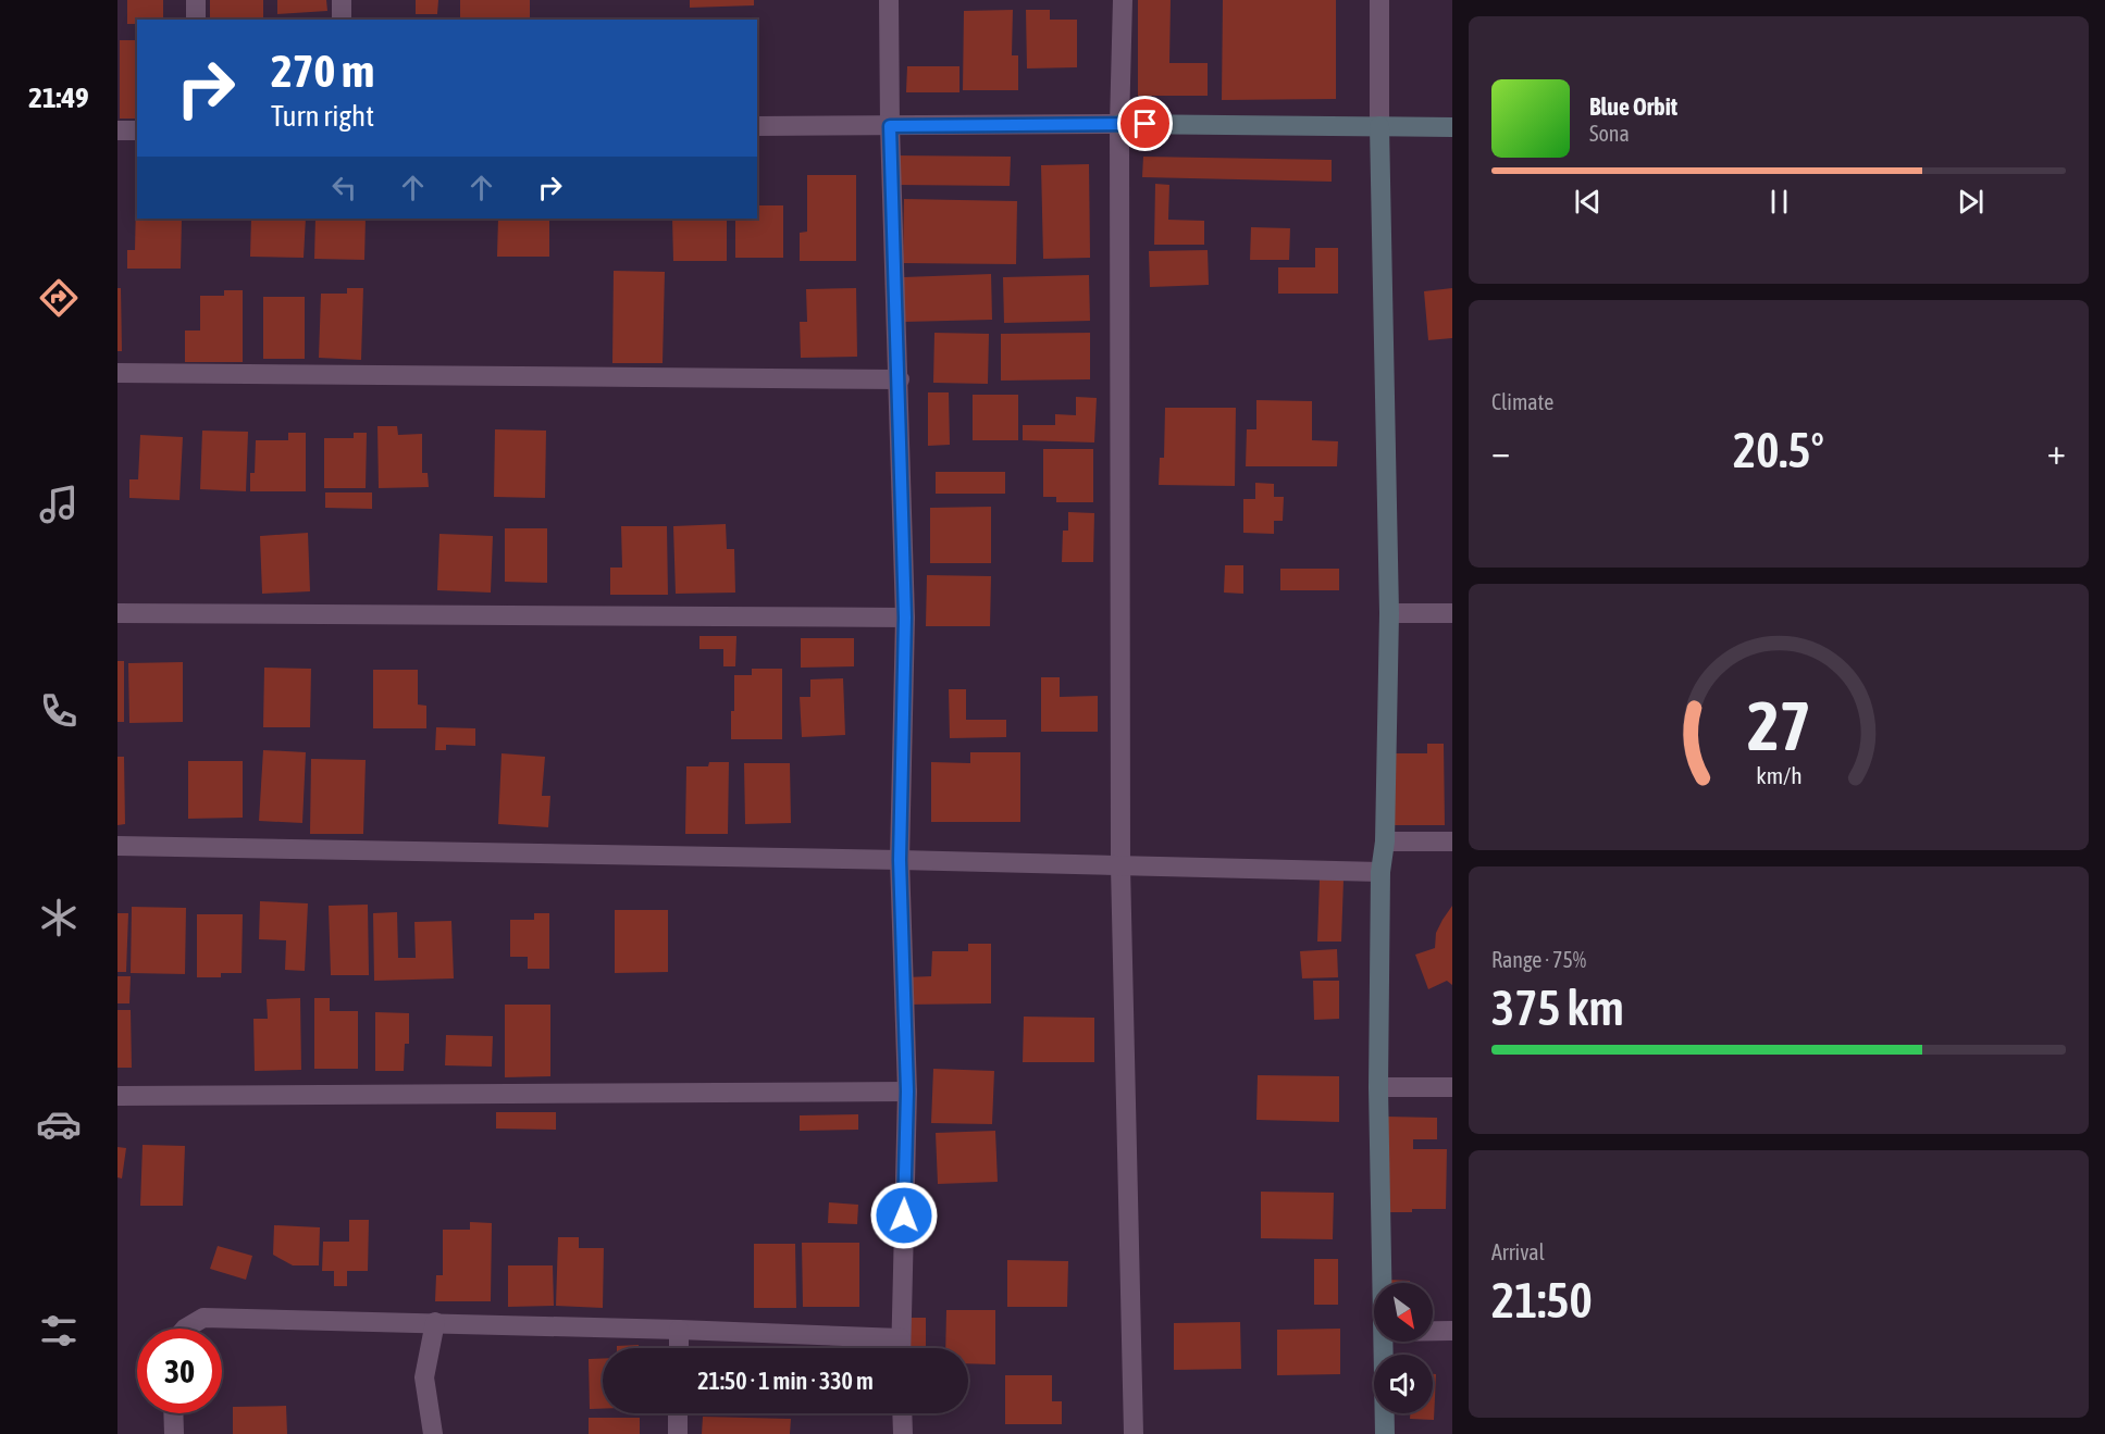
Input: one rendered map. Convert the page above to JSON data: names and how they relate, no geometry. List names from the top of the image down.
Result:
{
  "north": "bottom right",
  "page": {
    "tabs": "21:49",
    "turn": ["270 m", "Turn right"],
    "song": ["Blue Orbit", "Sona"],
    "tile": [
      "Climate",
      ["Range · 75%", "375 km"],
      ["Arrival", "21:50"]
    ],
    "heat": ["−", "20.5°", "+"],
    "limit": "30",
    "trip": "21:50 · 1 min · 330 m",
    "gauge": ["27", "km/h"]
  }
}
